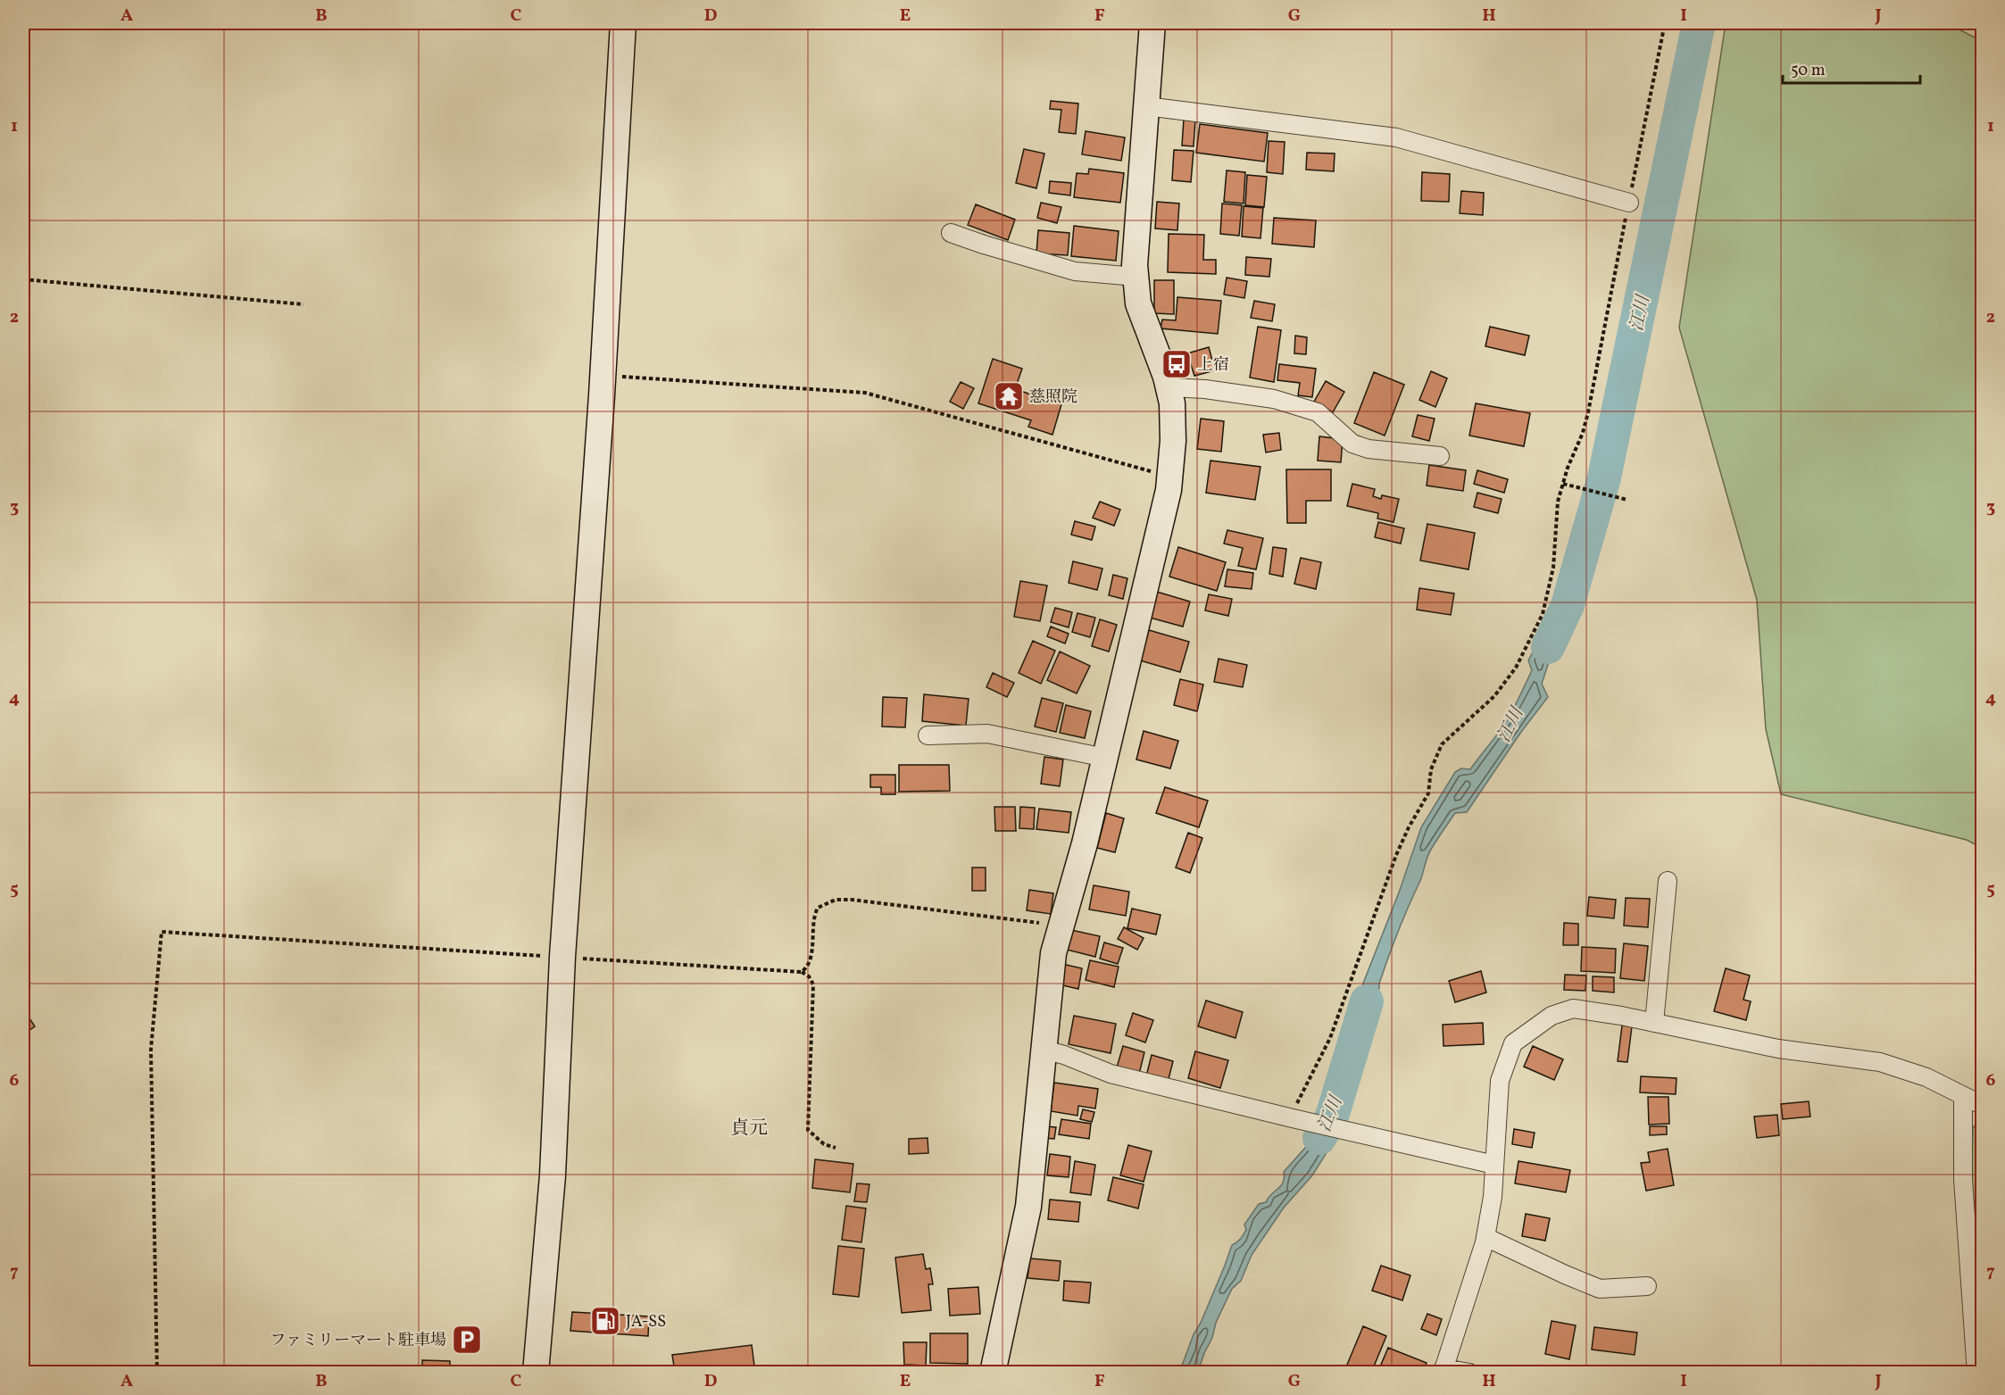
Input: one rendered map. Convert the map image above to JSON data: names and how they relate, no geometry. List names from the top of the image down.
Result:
{
  "districts": ["貞元"],
  "water": ["江川"],
  "places": {
    "bus stop": ["上宿"],
    "temple": ["慈照院"],
    "fuel station": ["JA-SS"],
    "parking": ["ファミリーマート駐車場"]
  },
  "scale_bar": "50 m",
  "grid": {
    "columns": [
      "A",
      "B",
      "C",
      "D",
      "E",
      "F",
      "G",
      "H",
      "I",
      "J"
    ],
    "rows": [
      "1",
      "2",
      "3",
      "4",
      "5",
      "6",
      "7"
    ]
  }
}
